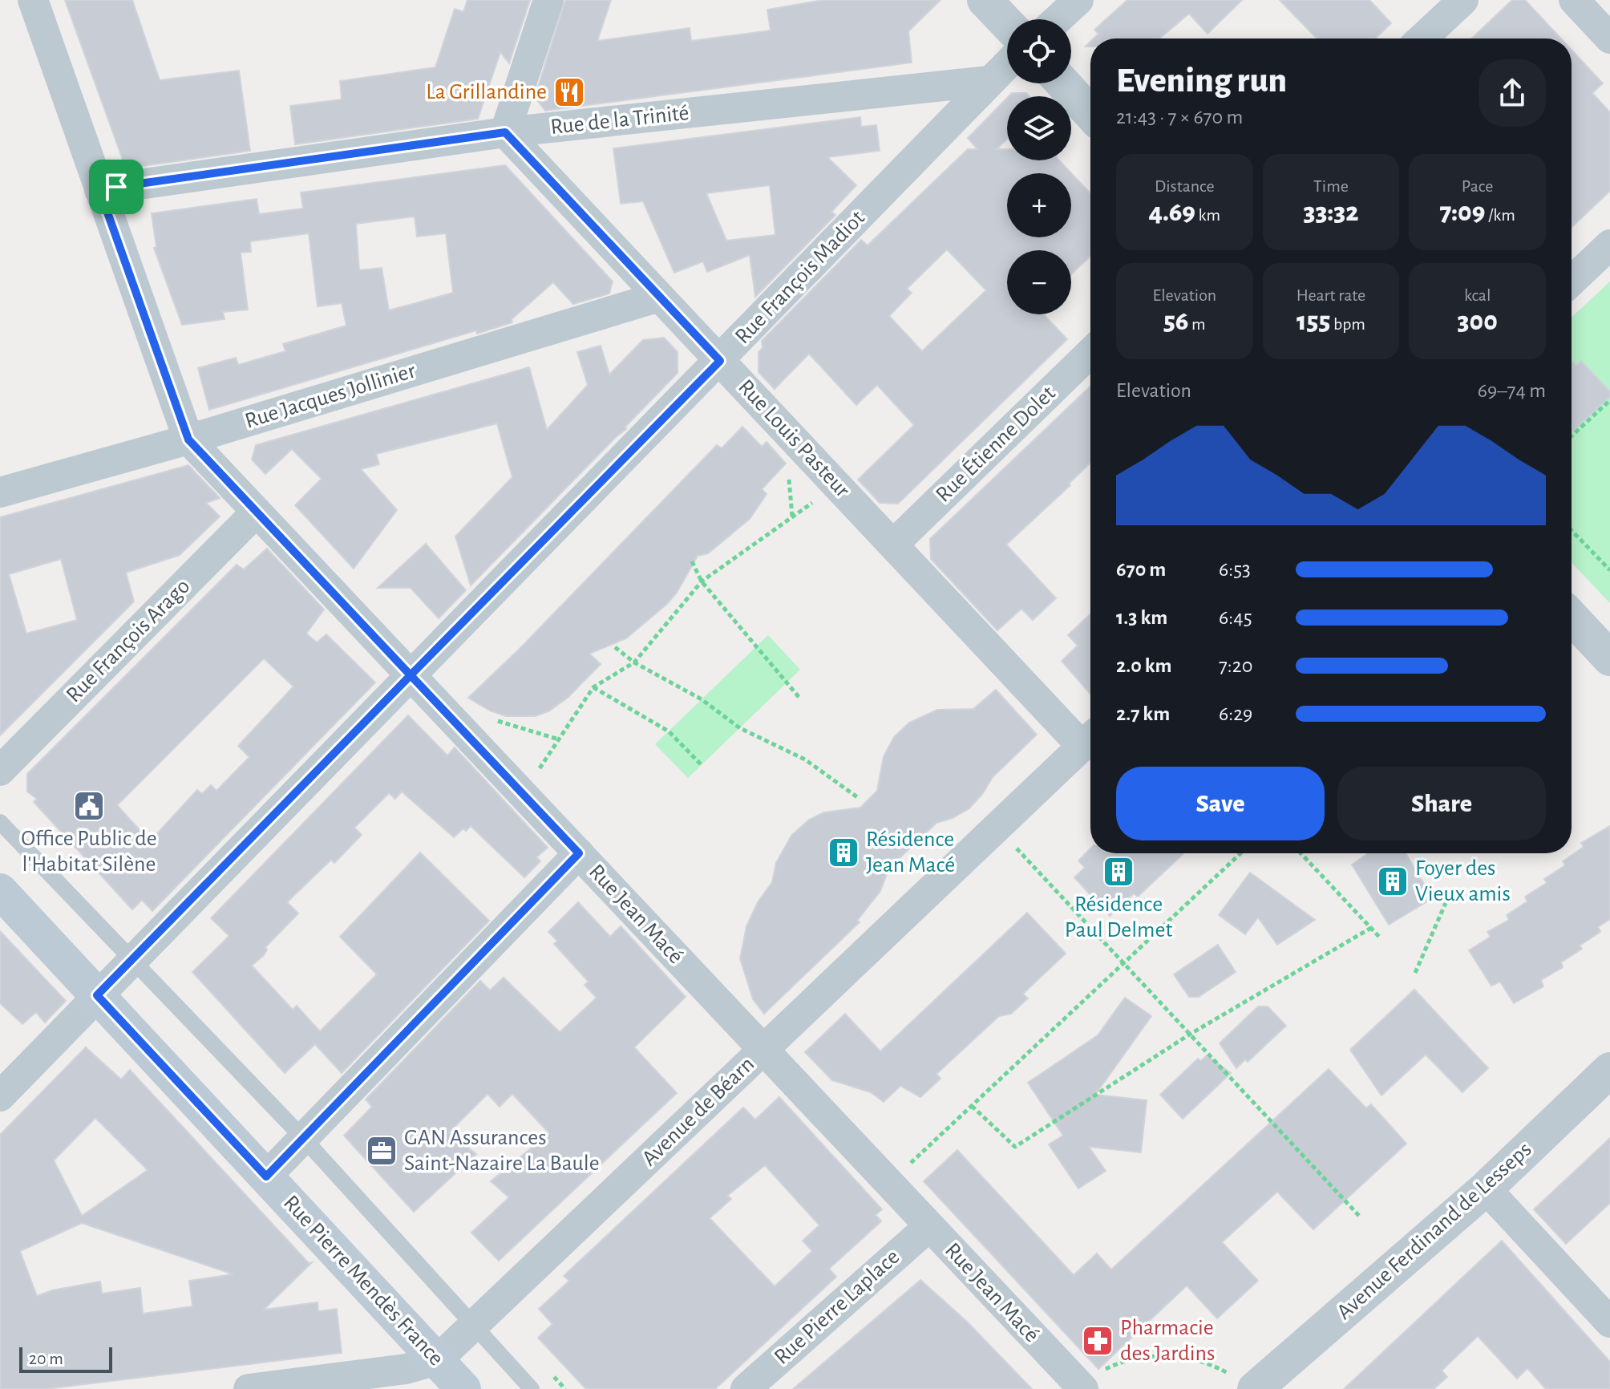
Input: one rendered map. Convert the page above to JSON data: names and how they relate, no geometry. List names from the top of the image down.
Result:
{
  "streets": {
    "main road": ["Rue Pierre Mendès France"],
    "street": [
      "Rue de la Trinité",
      "Rue François Madiot",
      "Rue Jacques Jollinier",
      "Rue Louis Pasteur",
      "Rue Étienne Dolet",
      "Rue François Arago",
      "Rue Jean Macé",
      "Avenue de Béarn",
      "Avenue Ferdinand de Lesseps",
      "Rue Pierre Laplace"
    ]
  },
  "crossings": [
    ["Rue de la Trinité", "Rue François Madiot"],
    ["Rue de la Trinité", "Rue Louis Pasteur"],
    ["Rue François Madiot", "Rue Louis Pasteur"],
    ["Rue François Madiot", "Rue Jean Macé"],
    ["Rue François Madiot", "Rue Pierre Mendès France"],
    ["Rue Jacques Jollinier", "Rue Louis Pasteur"],
    ["Rue Jacques Jollinier", "Rue Jean Macé"],
    ["Rue Louis Pasteur", "Rue Étienne Dolet"],
    ["Rue Louis Pasteur", "Avenue de Béarn"],
    ["Rue François Arago", "Rue Jean Macé"],
    ["Rue Jean Macé", "Avenue de Béarn"],
    ["Rue Jean Macé", "Rue Pierre Laplace"],
    ["Avenue de Béarn", "Rue Pierre Mendès France"]
  ],
  "places": {
    "restaurant": ["La Grillandine"],
    "public building": ["Office Public de l'Habitat Silène"],
    "building": ["Résidence Jean Macé", "Résidence Paul Delmet", "Foyer des Vieux amis"],
    "office": ["GAN Assurances Saint-Nazaire La Baule"],
    "pharmacy": ["Pharmacie des Jardins"]
  },
  "scale_bar": "20 m",
  "page": {
    "map_buttons": ["+", "−"],
    "heading": ["Evening run", "21:43 · 7 × 670 m"],
    "stats": [
      ["Distance", "4.69 km"],
      ["Time", "33:32"],
      ["Pace", "7:09 /km"],
      ["Elevation", "56 m"],
      ["Heart rate", "155 bpm"],
      ["kcal", "300"]
    ],
    "chart": ["Elevation", "69–74 m"],
    "list": [
      {
        "name": "670 m",
        "note": "6:53"
      },
      {
        "name": "1.3 km",
        "note": "6:45"
      },
      {
        "name": "2.0 km",
        "note": "7:20"
      },
      {
        "name": "2.7 km",
        "note": "6:29"
      }
    ],
    "buttons": ["Save", "Share"],
    "scale": "20 m"
  }
}
